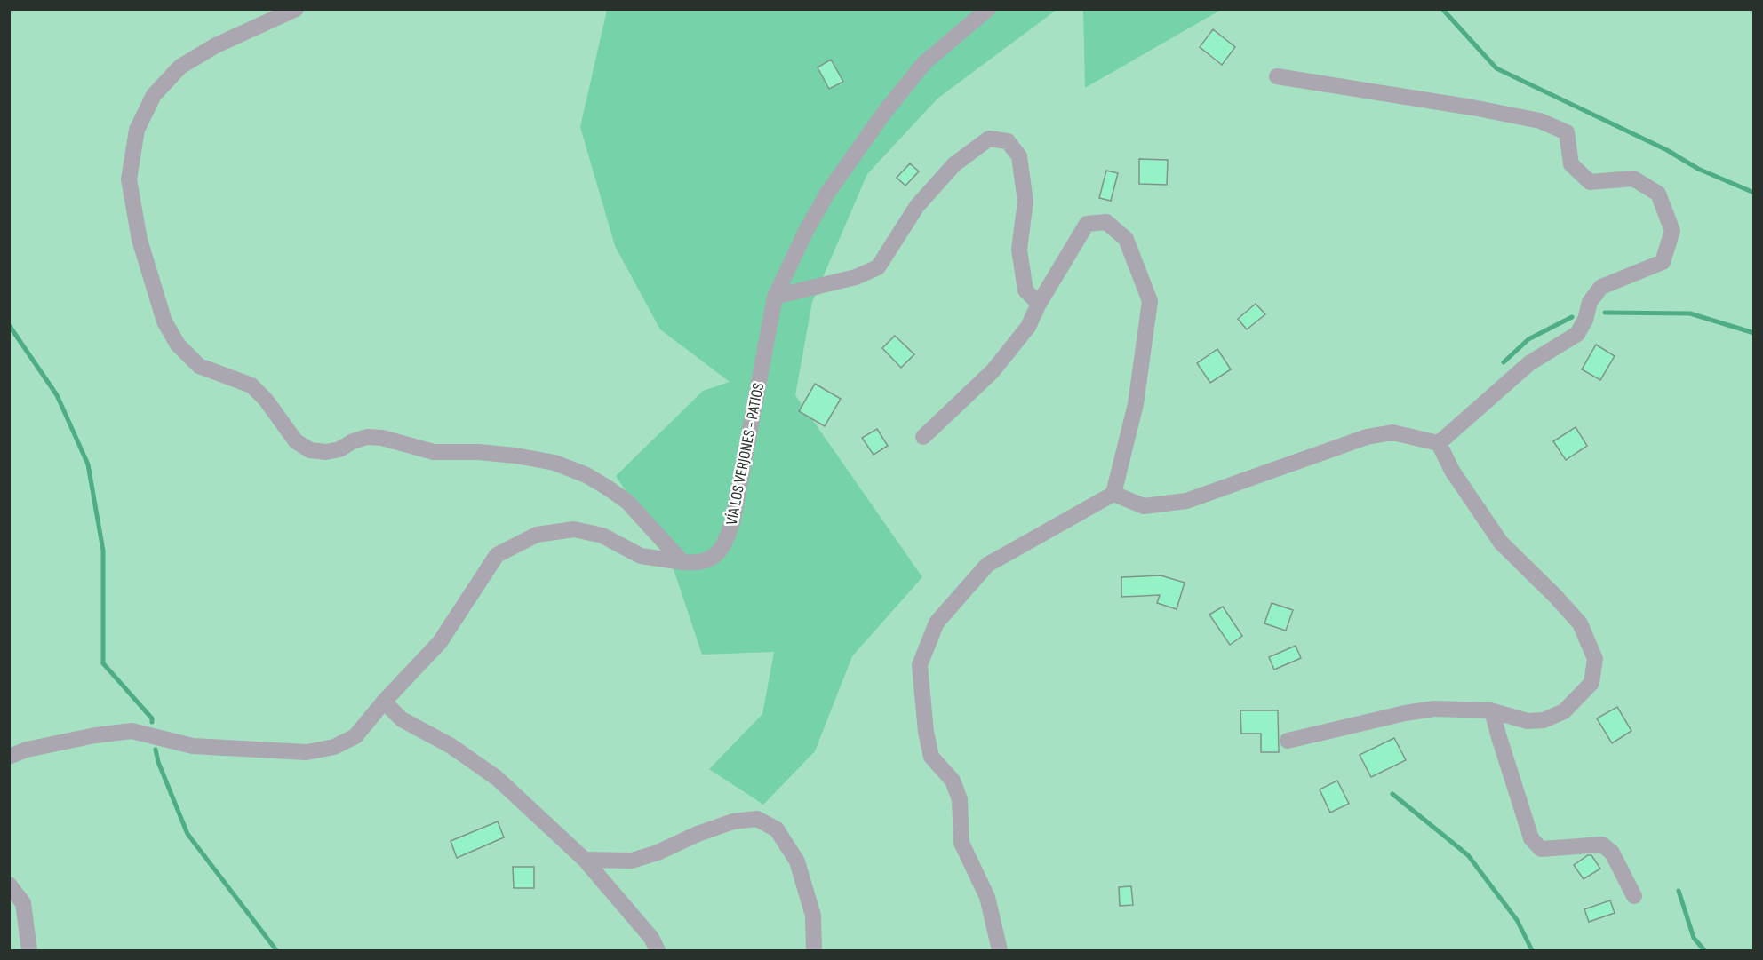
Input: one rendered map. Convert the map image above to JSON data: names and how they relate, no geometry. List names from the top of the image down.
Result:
{
  "streets": {
    "street": ["VÍA LOS VERJONES - PATIOS"]
  }
}
